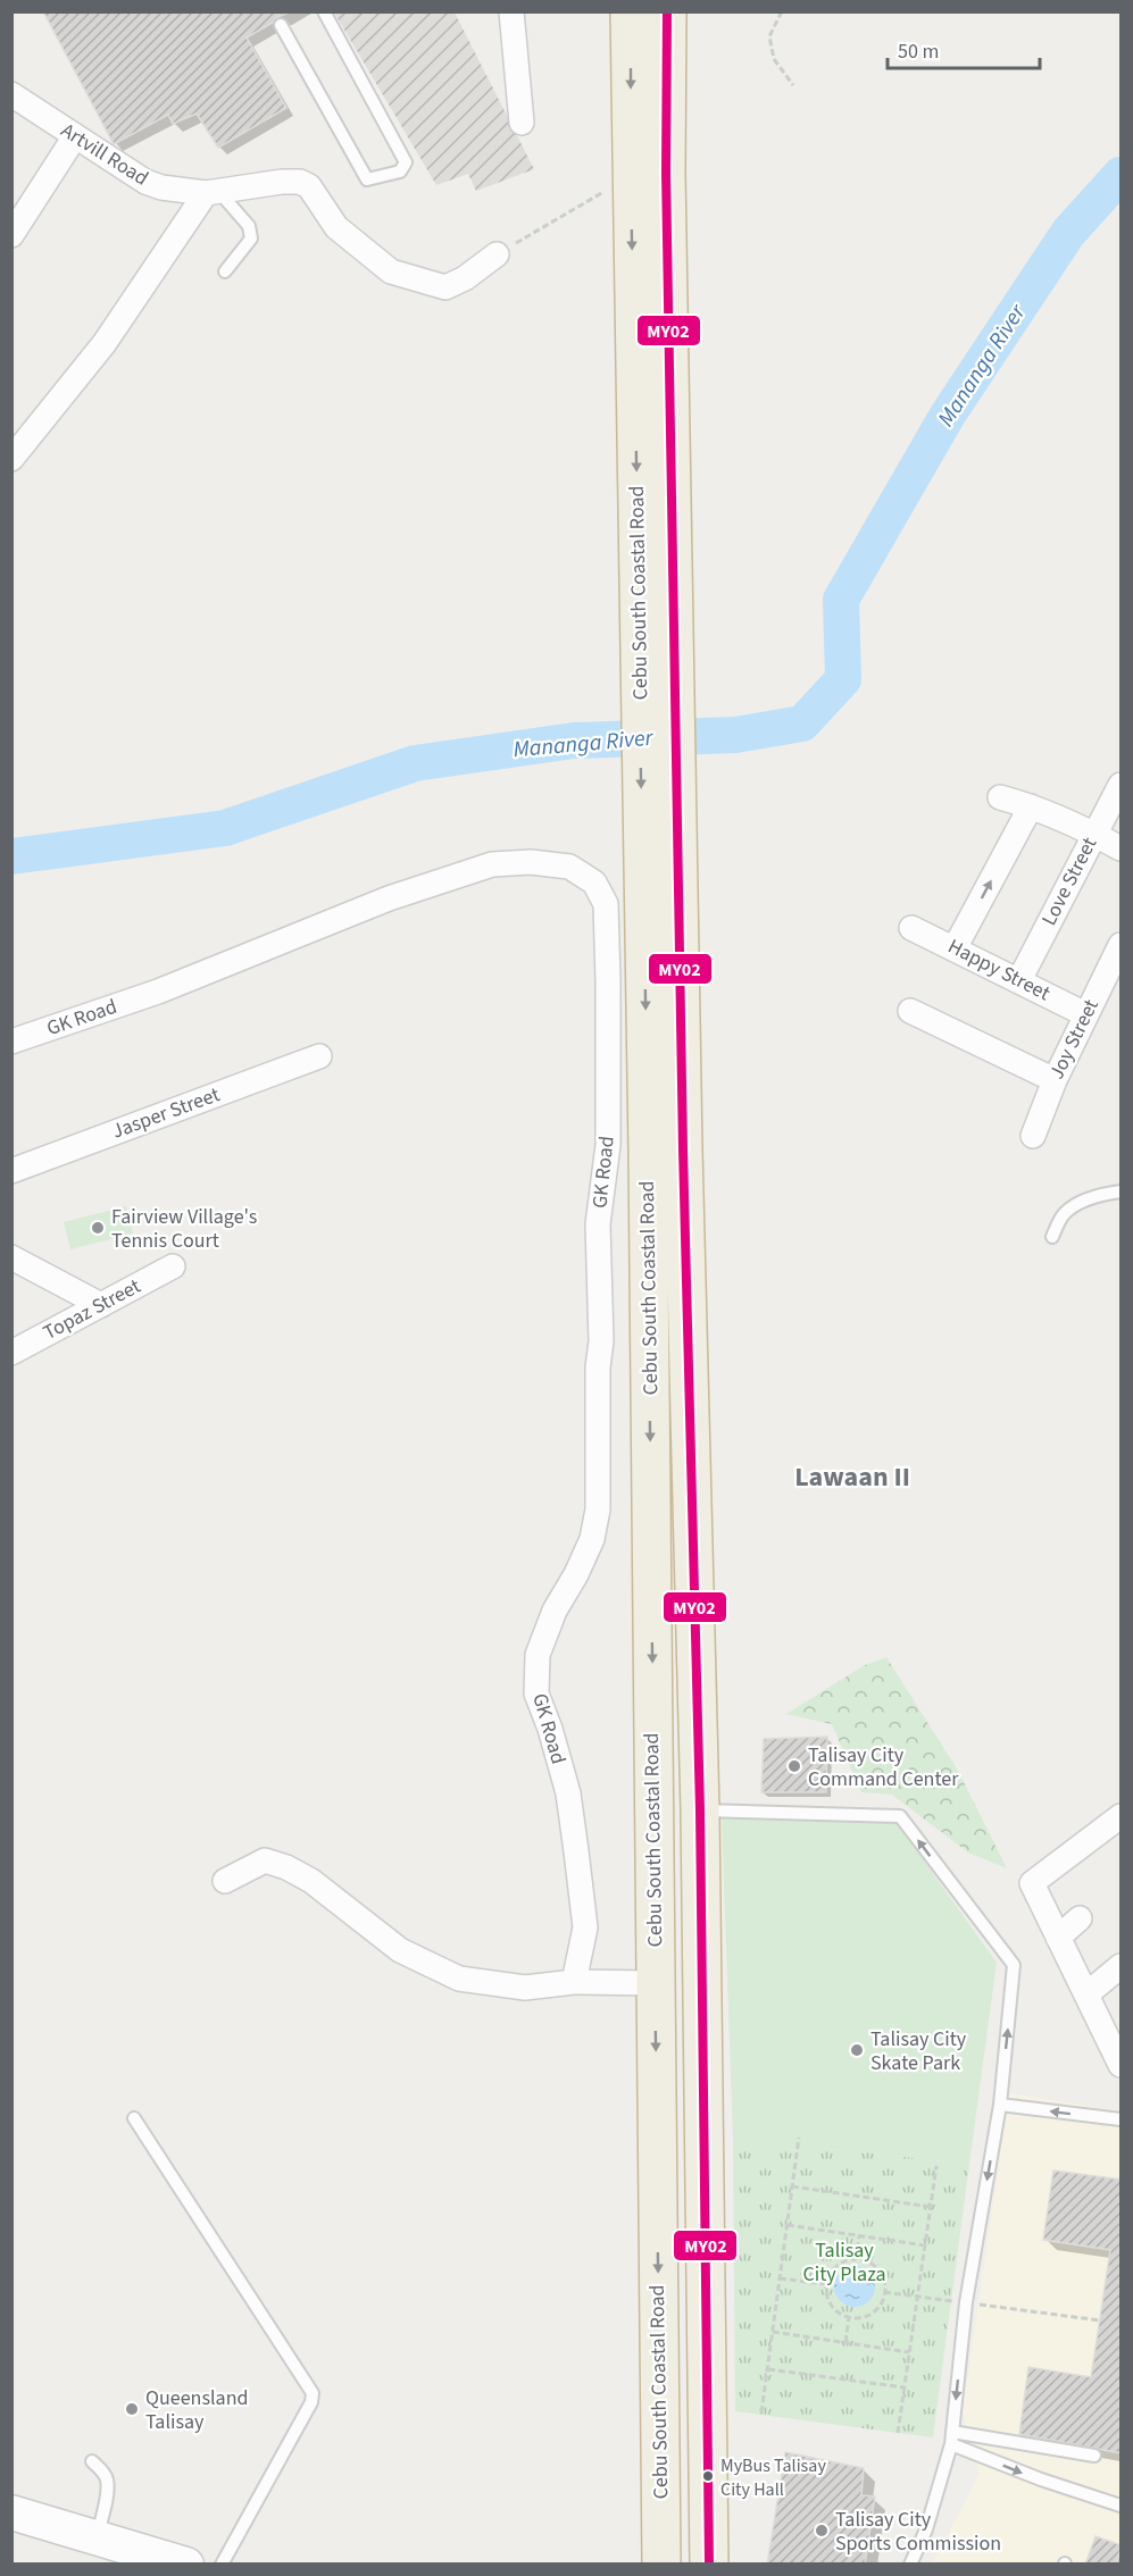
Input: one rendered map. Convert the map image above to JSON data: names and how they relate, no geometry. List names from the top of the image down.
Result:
{
  "streets": {
    "highway": ["Cebu South Coastal Road"],
    "street": [
      "Artvill Road",
      "Love Street",
      "Happy Street",
      "GK Road",
      "Joy Street",
      "Jasper Street",
      "Topaz Street"
    ]
  },
  "crossings": [
    ["Love Street", "Happy Street"],
    ["Happy Street", "Joy Street"]
  ],
  "districts": ["Lawaan II"],
  "water": ["Mananga River"],
  "parks": ["Talisay City Plaza"],
  "places": [
    "Fairview Village's Tennis Court",
    "Talisay City Command Center",
    "Talisay City Skate Park",
    "Queensland Talisay",
    "MyBus Talisay City Hall",
    "Talisay City Sports Commission"
  ],
  "lines": ["transit line MY02"],
  "scale_bar": "50 m"
}
